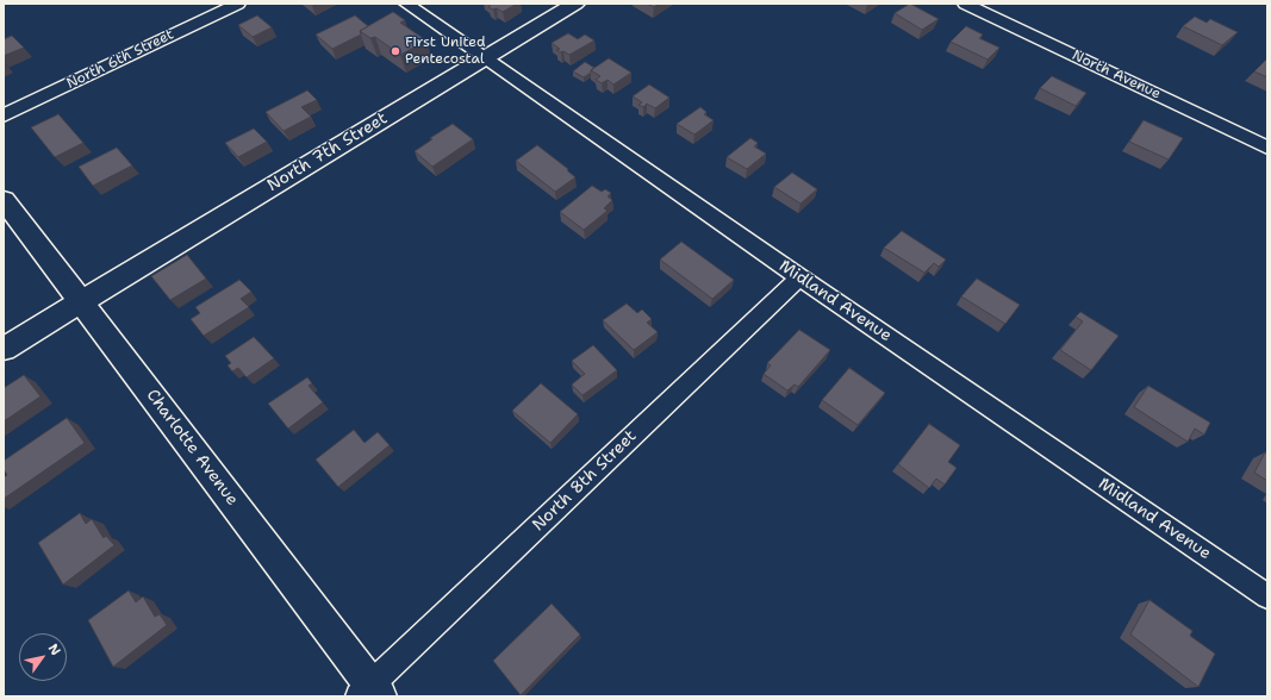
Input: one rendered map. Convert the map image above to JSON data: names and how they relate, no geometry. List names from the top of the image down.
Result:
{
  "streets": {
    "street": [
      "North 6th Street",
      "North Avenue",
      "North 7th Street",
      "Midland Avenue",
      "Charlotte Avenue",
      "North 8th Street"
    ]
  },
  "crossings": [
    ["North 7th Street", "Midland Avenue"],
    ["North 7th Street", "Charlotte Avenue"],
    ["Midland Avenue", "North 8th Street"],
    ["Charlotte Avenue", "North 8th Street"]
  ],
  "places": ["First United Pentecostal"],
  "north": "top right"
}
